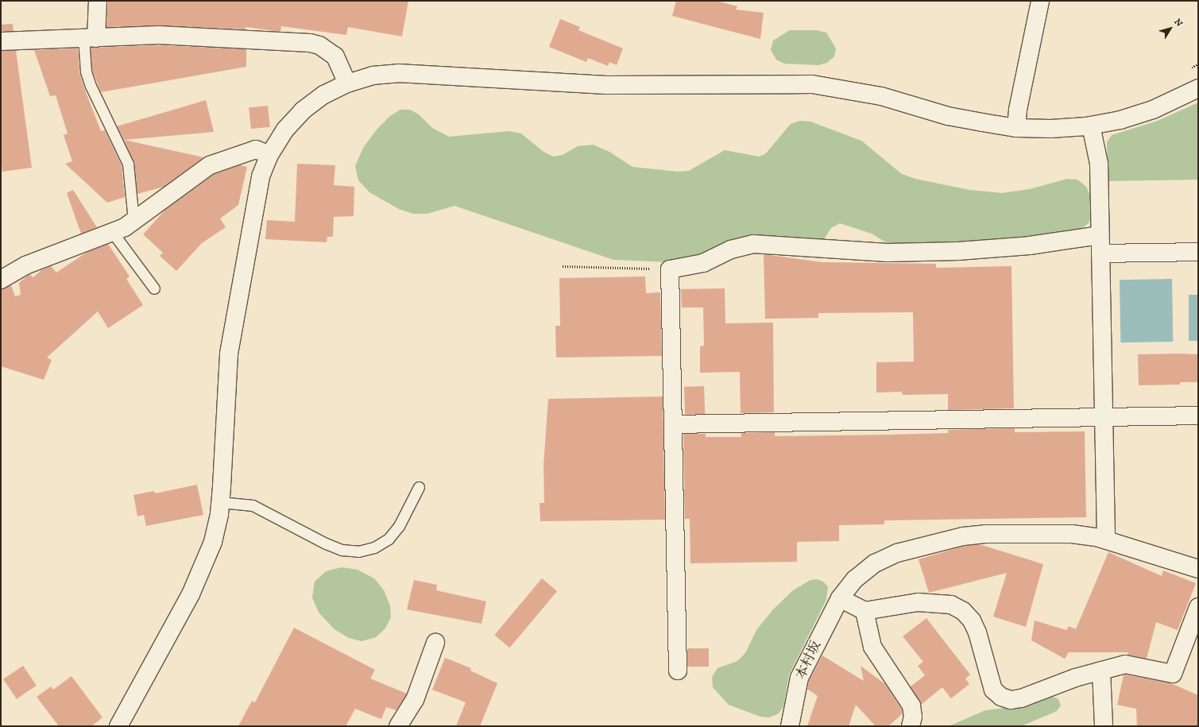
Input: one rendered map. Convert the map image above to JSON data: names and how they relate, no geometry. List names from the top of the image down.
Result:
{
  "streets": {
    "street": ["本村坂"]
  },
  "north": "top right"
}
